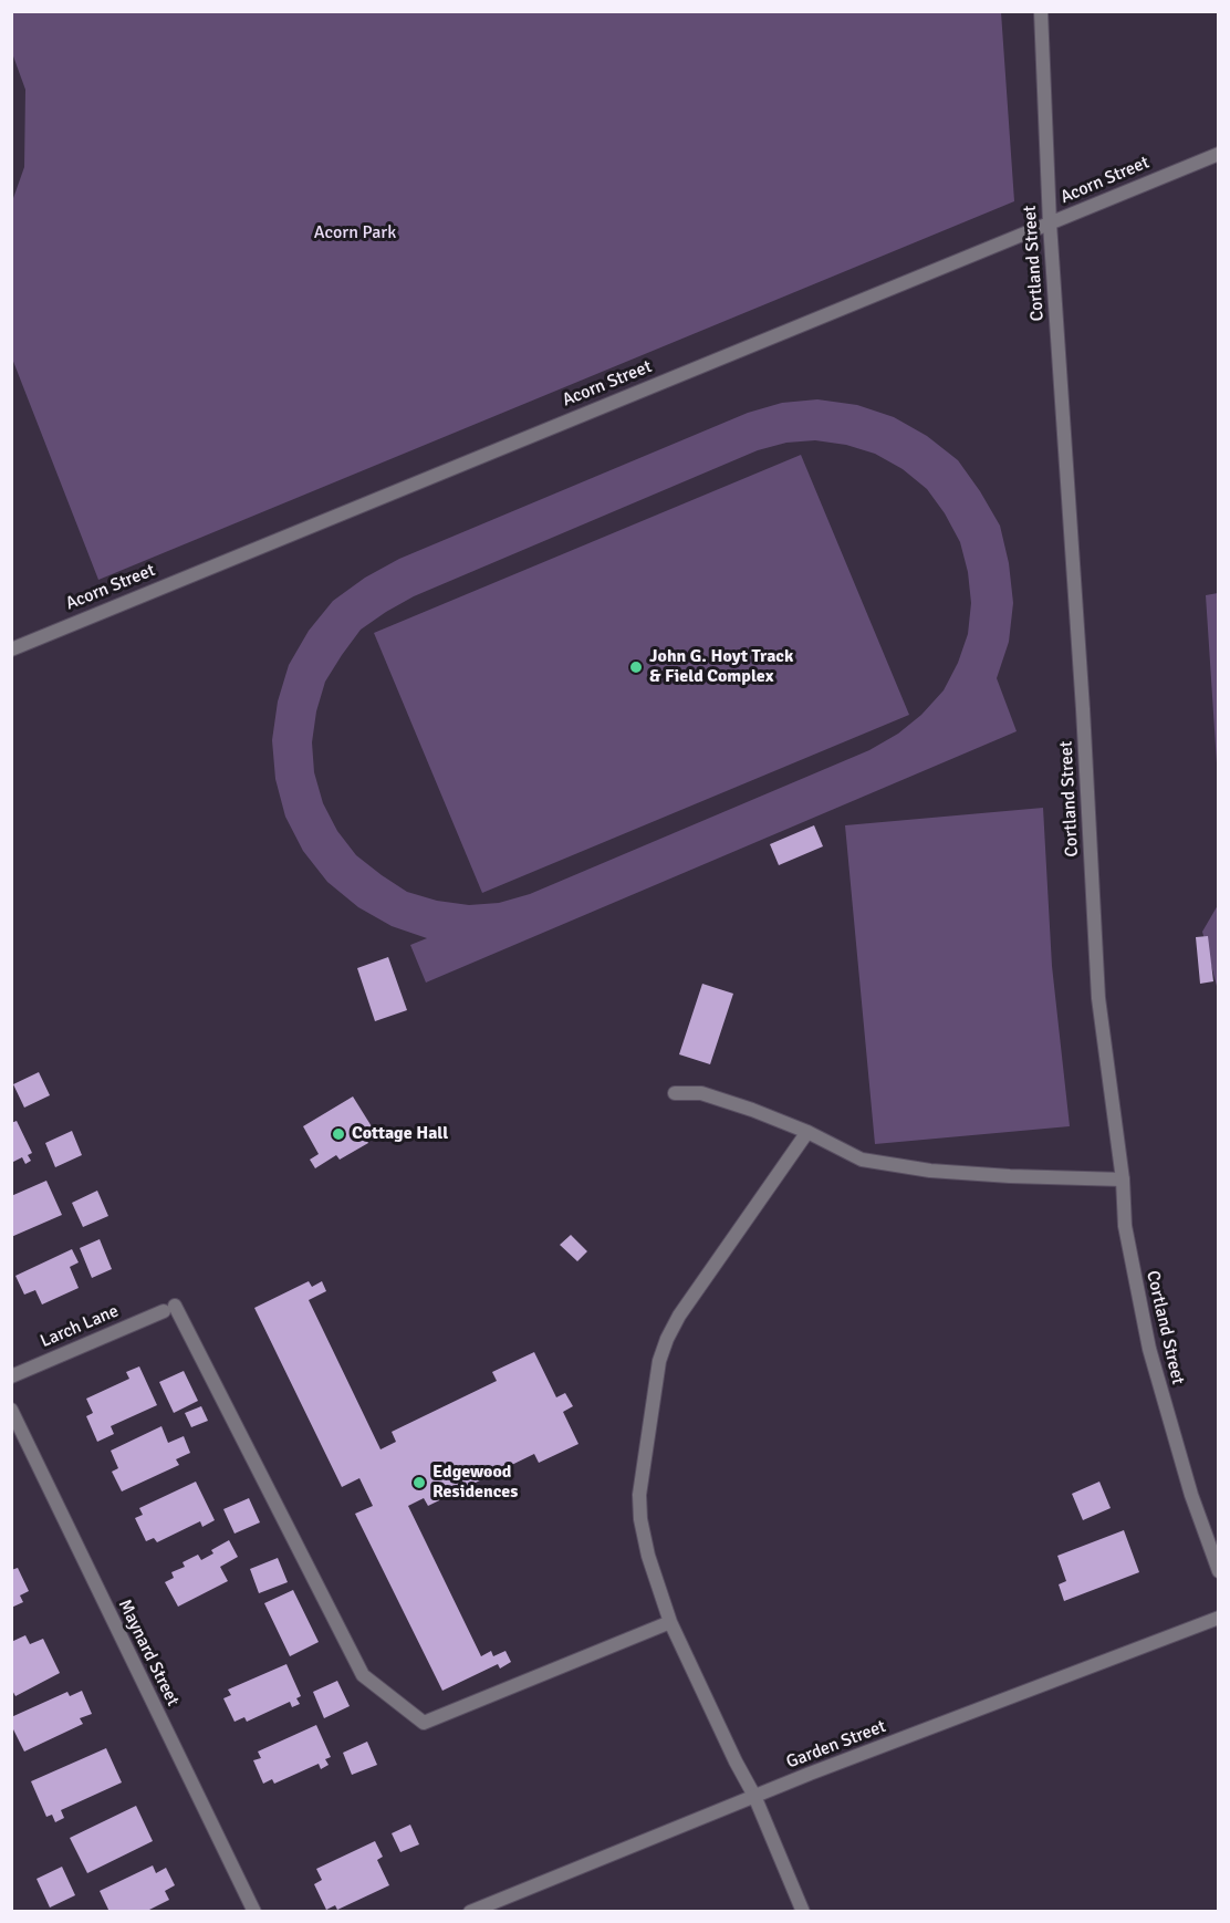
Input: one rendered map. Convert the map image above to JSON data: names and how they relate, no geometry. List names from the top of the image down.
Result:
{
  "streets": {
    "street": [
      "Acorn Street",
      "Cortland Street",
      "Larch Lane",
      "Maynard Street",
      "Garden Street"
    ]
  },
  "crossings": [
    ["Acorn Street", "Cortland Street"]
  ],
  "parks": ["Acorn Park"],
  "places": ["John G. Hoyt Track & Field Complex", "Cottage Hall", "Edgewood Residences"]
}
